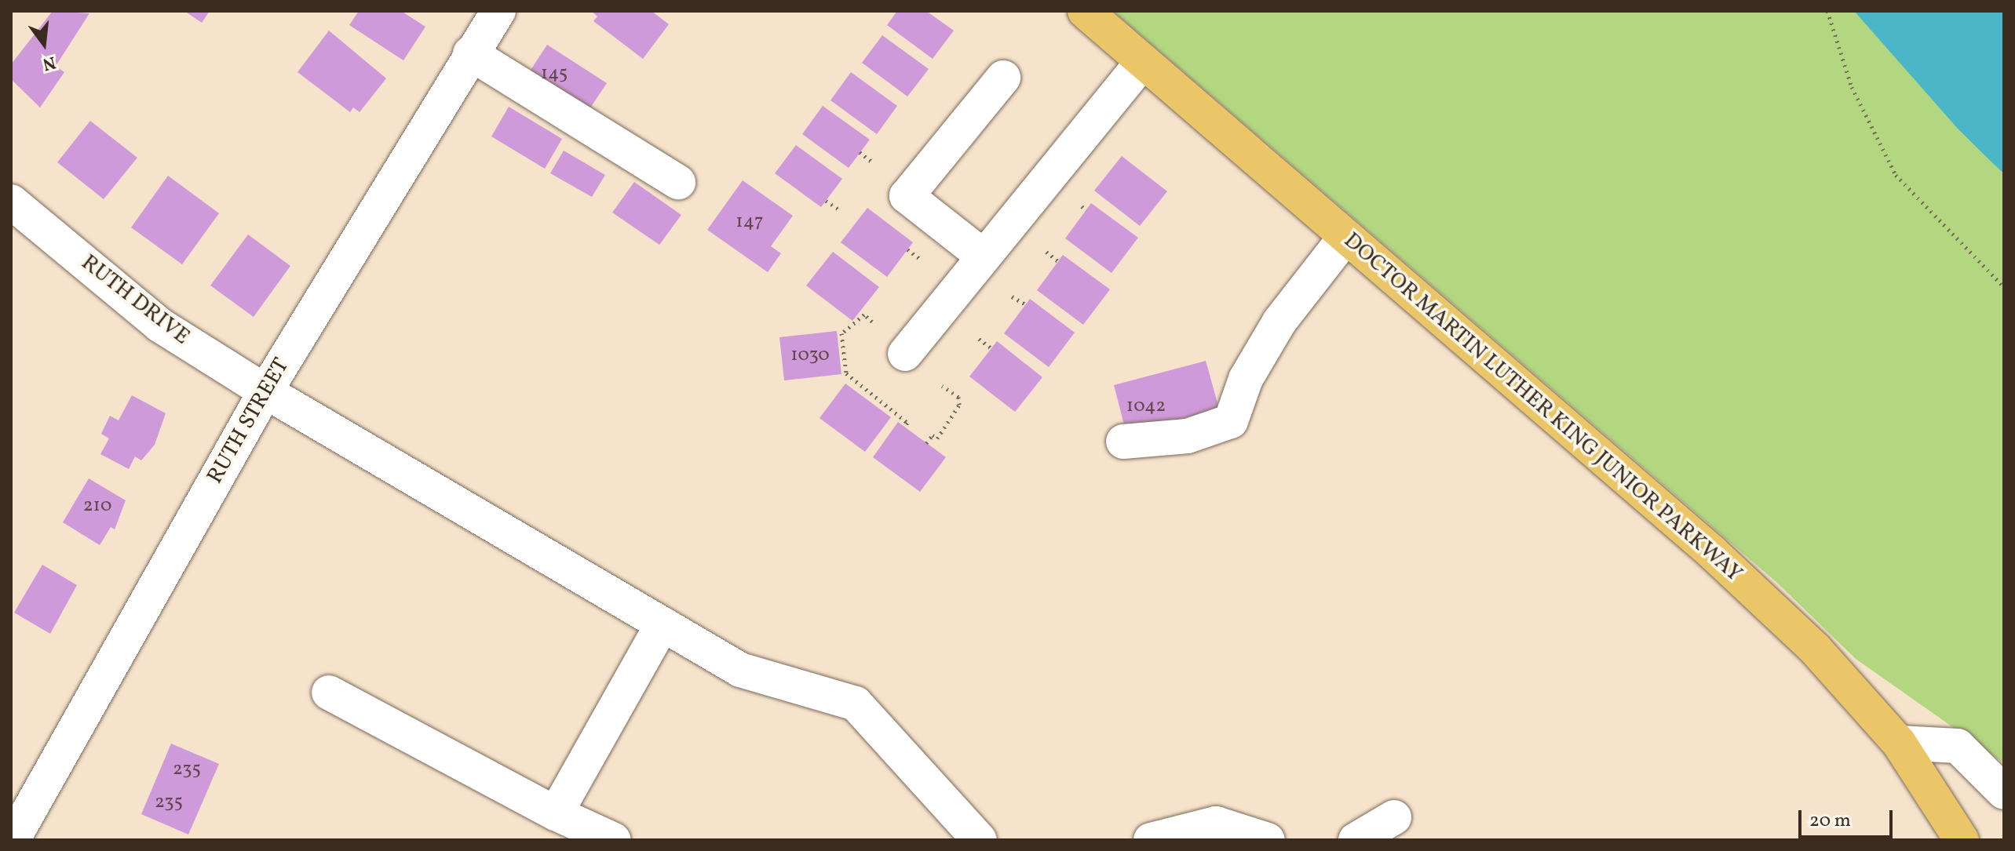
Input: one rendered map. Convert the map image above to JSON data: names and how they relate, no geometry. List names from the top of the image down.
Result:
{
  "streets": {
    "main road": ["DOCTOR MARTIN LUTHER KING JUNIOR PARKWAY"],
    "street": ["RUTH DRIVE", "RUTH STREET"]
  },
  "crossings": [
    ["RUTH DRIVE", "RUTH STREET"]
  ],
  "house_numbers": [
    "145",
    "147",
    "1030",
    "1042",
    "210",
    "235",
    "235"
  ],
  "scale_bar": "20 m",
  "north": "bottom"
}
